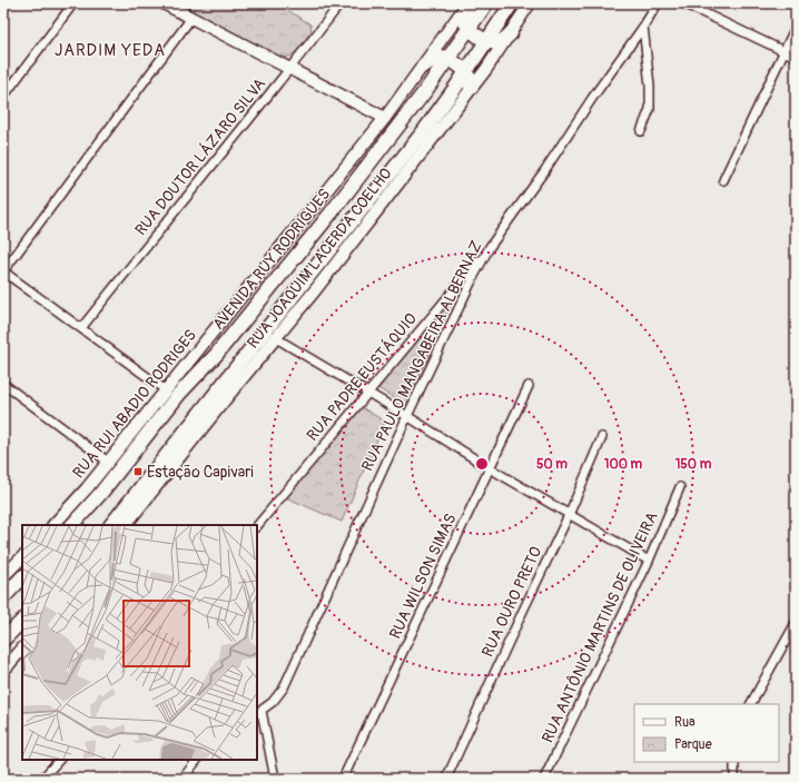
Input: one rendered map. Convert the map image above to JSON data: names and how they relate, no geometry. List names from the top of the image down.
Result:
{
  "streets": {
    "main road": ["AVENIDA RUY RODRIGUES"],
    "street": [
      "RUA DOUTOR LÁZARO SILVA",
      "RUA JOAQUIM LACERDA COELHO",
      "RUA PAULO MANGABEIRA ALBERNAZ",
      "RUA PADRE EUSTÁQUIO",
      "RUA RUI ABADIO RODRIGES",
      "RUA WILSON SIMAS",
      "RUA OURO PRETO",
      "RUA ANTÔNIO MARTINS DE OLIVEIRA"
    ]
  },
  "crossings": [
    ["RUA PAULO MANGABEIRA ALBERNAZ", "RUA PADRE EUSTÁQUIO"]
  ],
  "districts": ["JARDIM YEDA"],
  "places": {
    "transit": ["Estação Capivari"]
  },
  "legend": ["Rua", "Parque"],
  "rings": ["50 m", "100 m", "150 m"]
}
